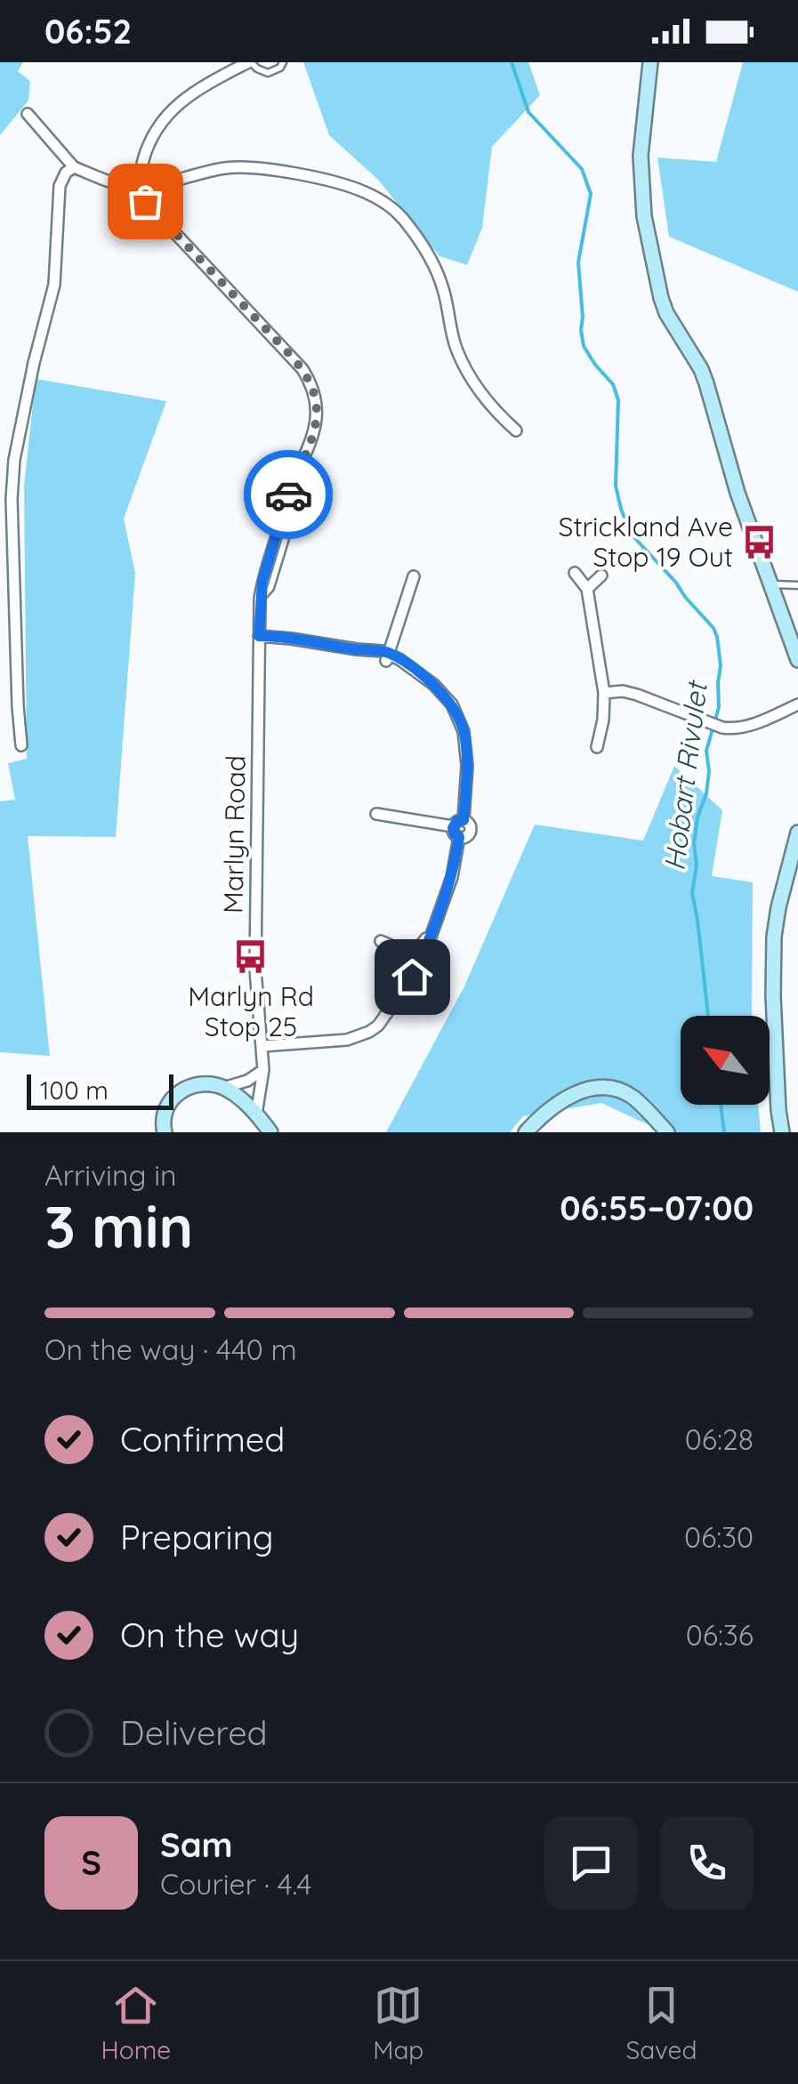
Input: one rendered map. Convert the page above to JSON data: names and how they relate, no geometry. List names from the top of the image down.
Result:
{
  "streets": {
    "street": ["Marlyn Road"]
  },
  "water": ["Hobart Rivulet"],
  "places": {
    "bus stop": ["Strickland Ave Stop 19 Out", "Marlyn Rd Stop 25"]
  },
  "scale_bar": "100 m",
  "north": "top left",
  "page": {
    "status": "06:52",
    "scale": "100 m",
    "heading": ["3 min", "Arriving in", "06:55–07:00"],
    "panel": ["Sam", "Courier · 4.4"],
    "bar": "On the way · 440 m",
    "list": [
      ["Confirmed", "06:28"],
      ["Preparing", "06:30"],
      ["On the way", "06:36"],
      "Delivered"
    ],
    "round": "S",
    "tabs": ["Home", "Map", "Saved"]
  }
}
